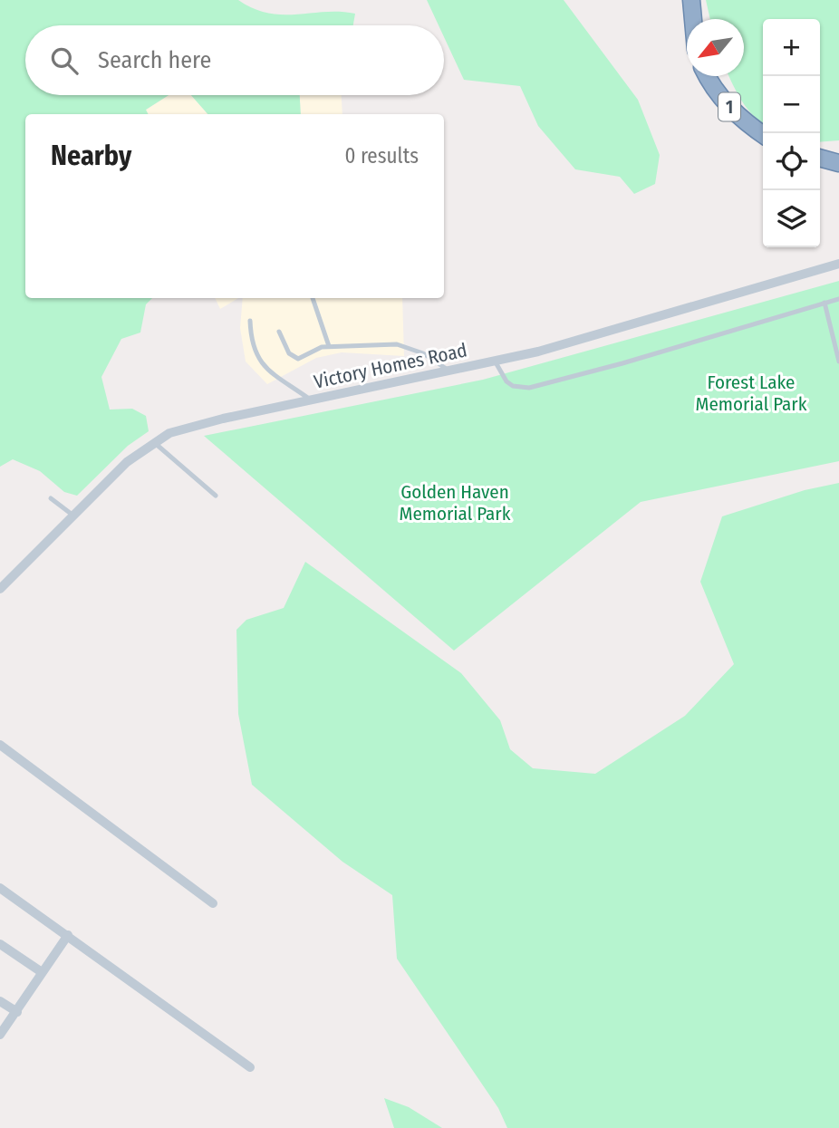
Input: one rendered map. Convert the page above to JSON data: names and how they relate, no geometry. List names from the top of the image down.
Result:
{
  "streets": {
    "highway": ["1"],
    "street": ["Victory Homes Road"]
  },
  "parks": ["Forest Lake Memorial Park", "Golden Haven Memorial Park"],
  "north": "bottom left",
  "page": {
    "map_buttons": ["+", "−"],
    "search": "Search here",
    "heading": ["Nearby", "0 results"]
  }
}
